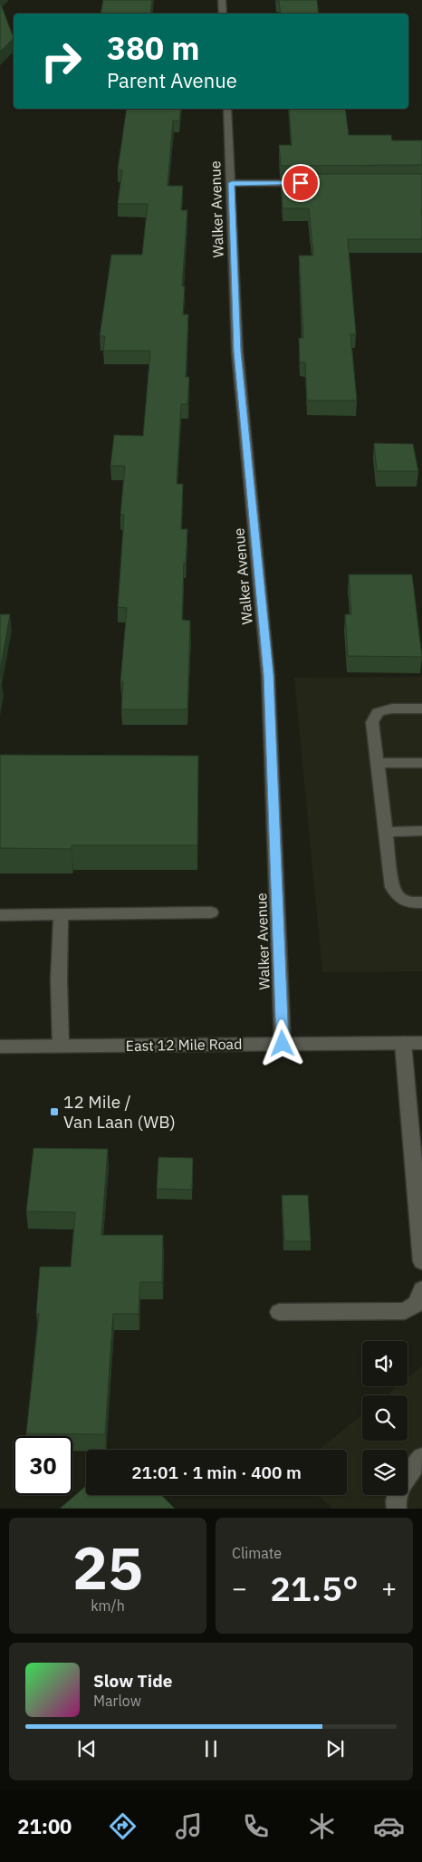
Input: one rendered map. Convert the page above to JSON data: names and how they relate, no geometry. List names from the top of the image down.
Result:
{
  "streets": {
    "street": ["Walker Avenue", "East 12 Mile Road"]
  },
  "crossings": [
    ["Walker Avenue", "East 12 Mile Road"]
  ],
  "places": {
    "transit": ["12 Mile / Van Laan (WB)"]
  },
  "page": {
    "turn": ["380 m", "Parent Avenue"],
    "limit": "30",
    "trip": "21:01 · 1 min · 400 m",
    "tile": [
      ["25", "km/h"],
      "Climate"
    ],
    "heat": ["−", "21.5°", "+"],
    "song": ["Slow Tide", "Marlow"],
    "tabs": "21:00"
  }
}
